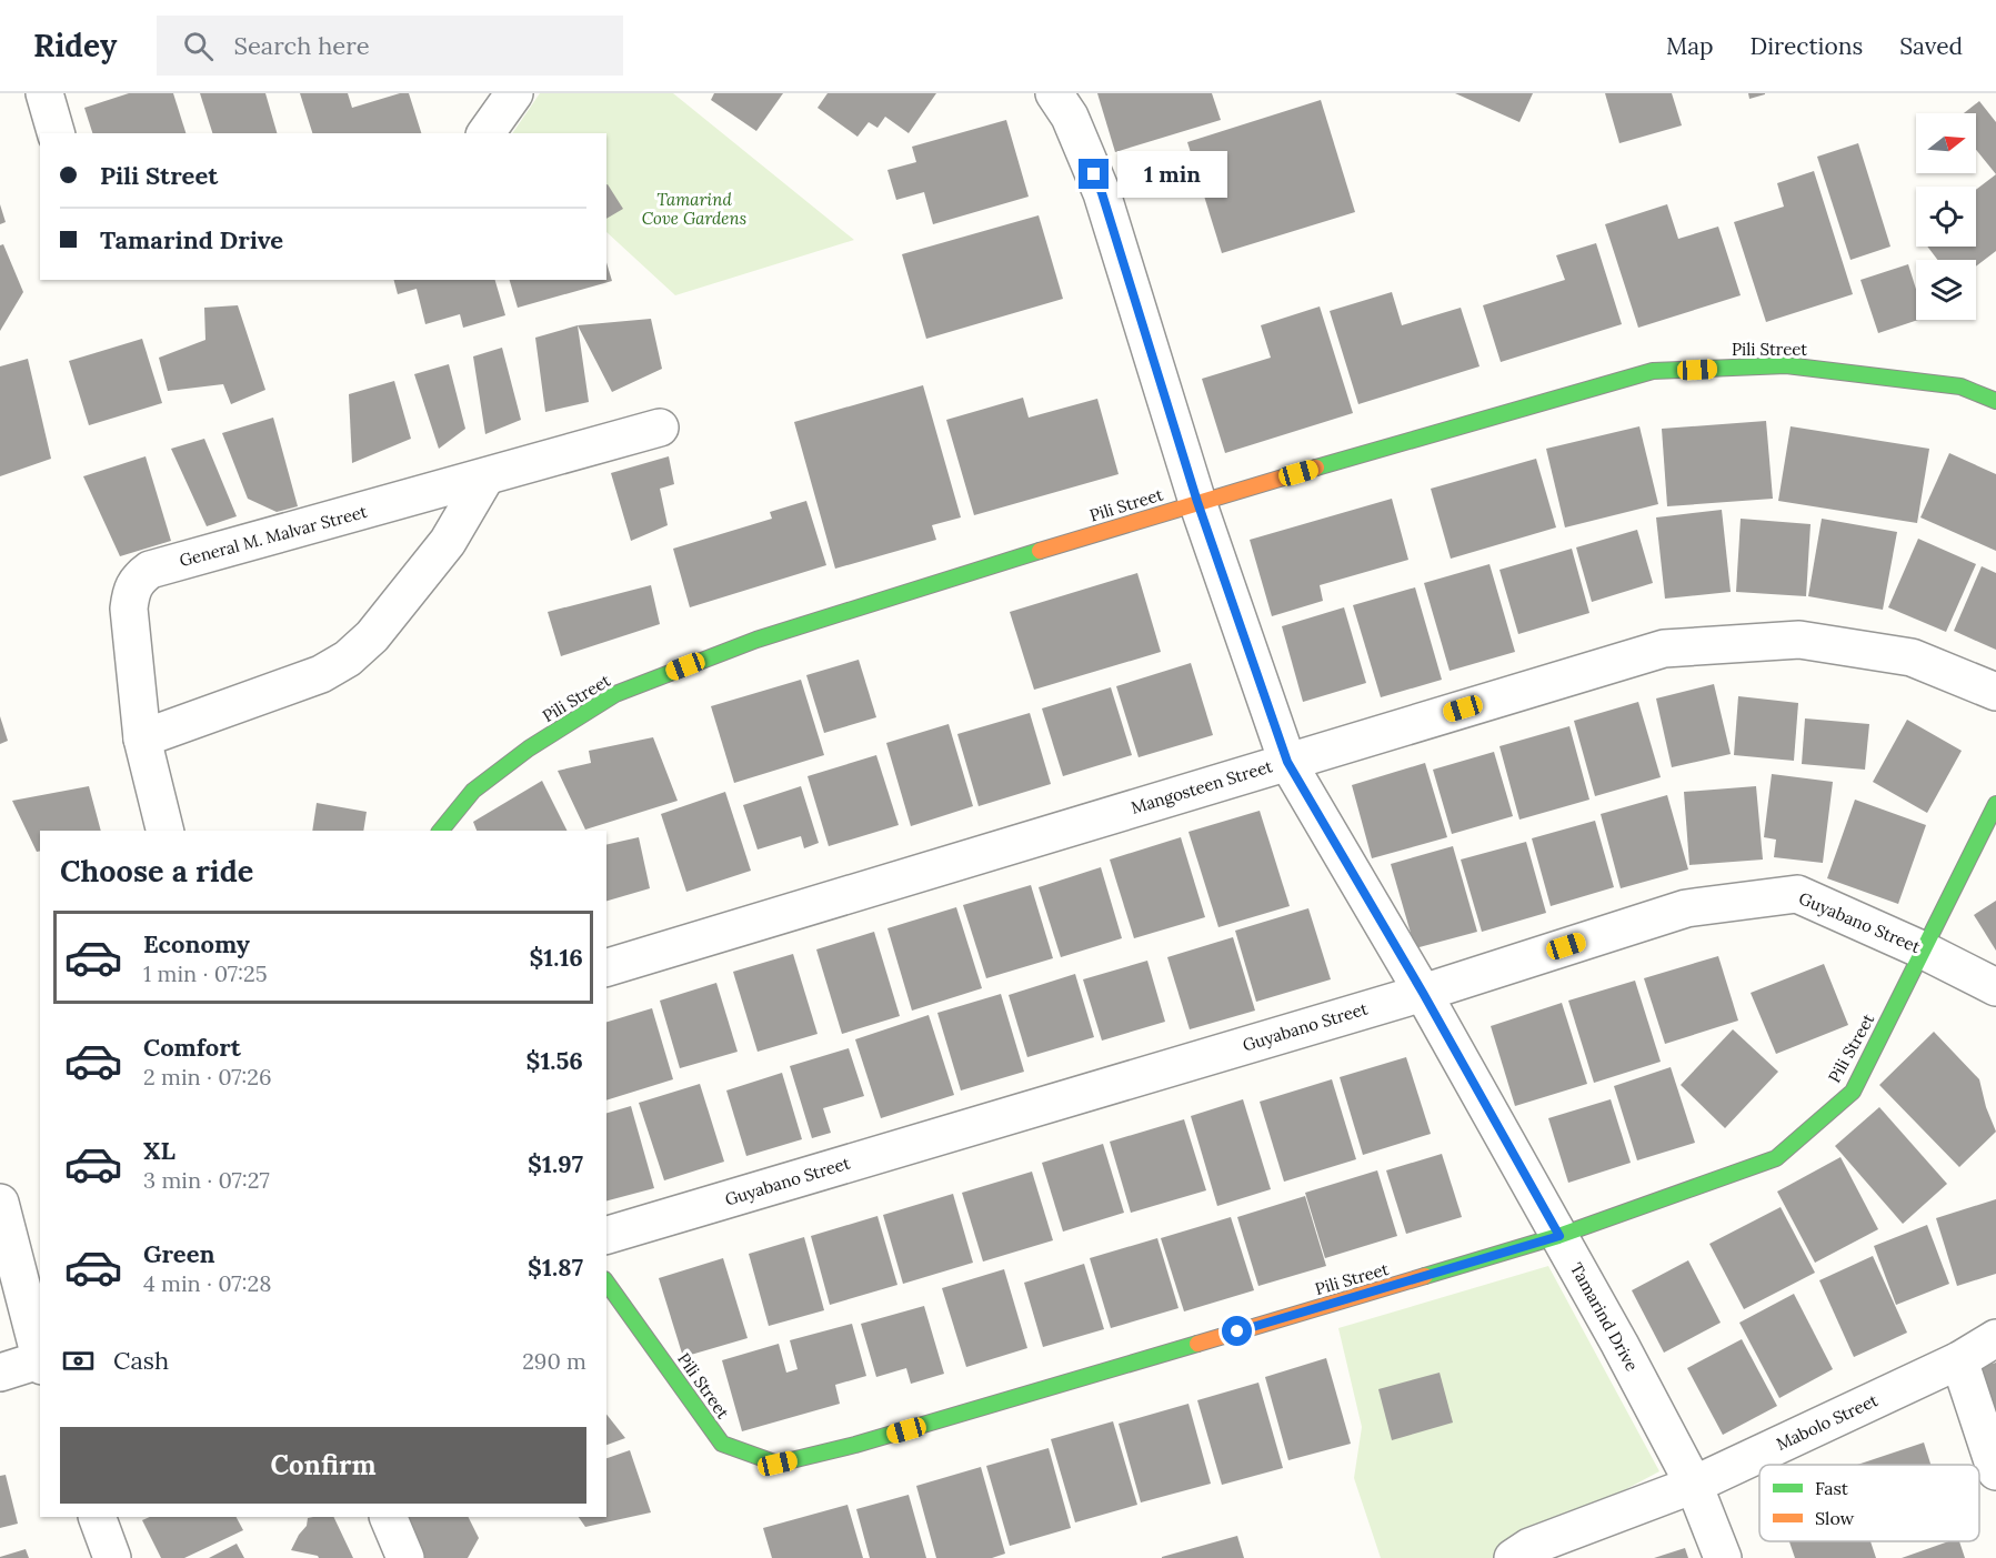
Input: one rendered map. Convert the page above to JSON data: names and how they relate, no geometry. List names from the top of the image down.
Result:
{
  "streets": {
    "street": [
      "Pili Street",
      "General M. Malvar Street",
      "Mangosteen Street",
      "Guyabano Street",
      "Tamarind Drive",
      "Mabolo Street"
    ]
  },
  "crossings": [
    ["Pili Street", "Guyabano Street"],
    ["Pili Street", "Tamarind Drive"],
    ["Mangosteen Street", "Tamarind Drive"],
    ["Guyabano Street", "Tamarind Drive"],
    ["Tamarind Drive", "Mabolo Street"]
  ],
  "parks": ["Tamarind Cove Gardens"],
  "legend": ["Fast", "Slow"],
  "north": "right",
  "page": {
    "header": "Ridey",
    "search": "Search here",
    "nav": ["Map", "Directions", "Saved"],
    "banner": ["Pili Street", "Tamarind Drive"],
    "bubble": "1 min",
    "heading": "Choose a ride",
    "list": [
      {
        "name": "Economy",
        "note": "1 min · 07:25",
        "value": "$1.16"
      },
      {
        "name": "Comfort",
        "note": "2 min · 07:26",
        "value": "$1.56"
      },
      {
        "name": "XL",
        "note": "3 min · 07:27",
        "value": "$1.97"
      },
      {
        "name": "Green",
        "note": "4 min · 07:28",
        "value": "$1.87"
      }
    ],
    "pay": ["Cash", "290 m"],
    "buttons": "Confirm"
  }
}
